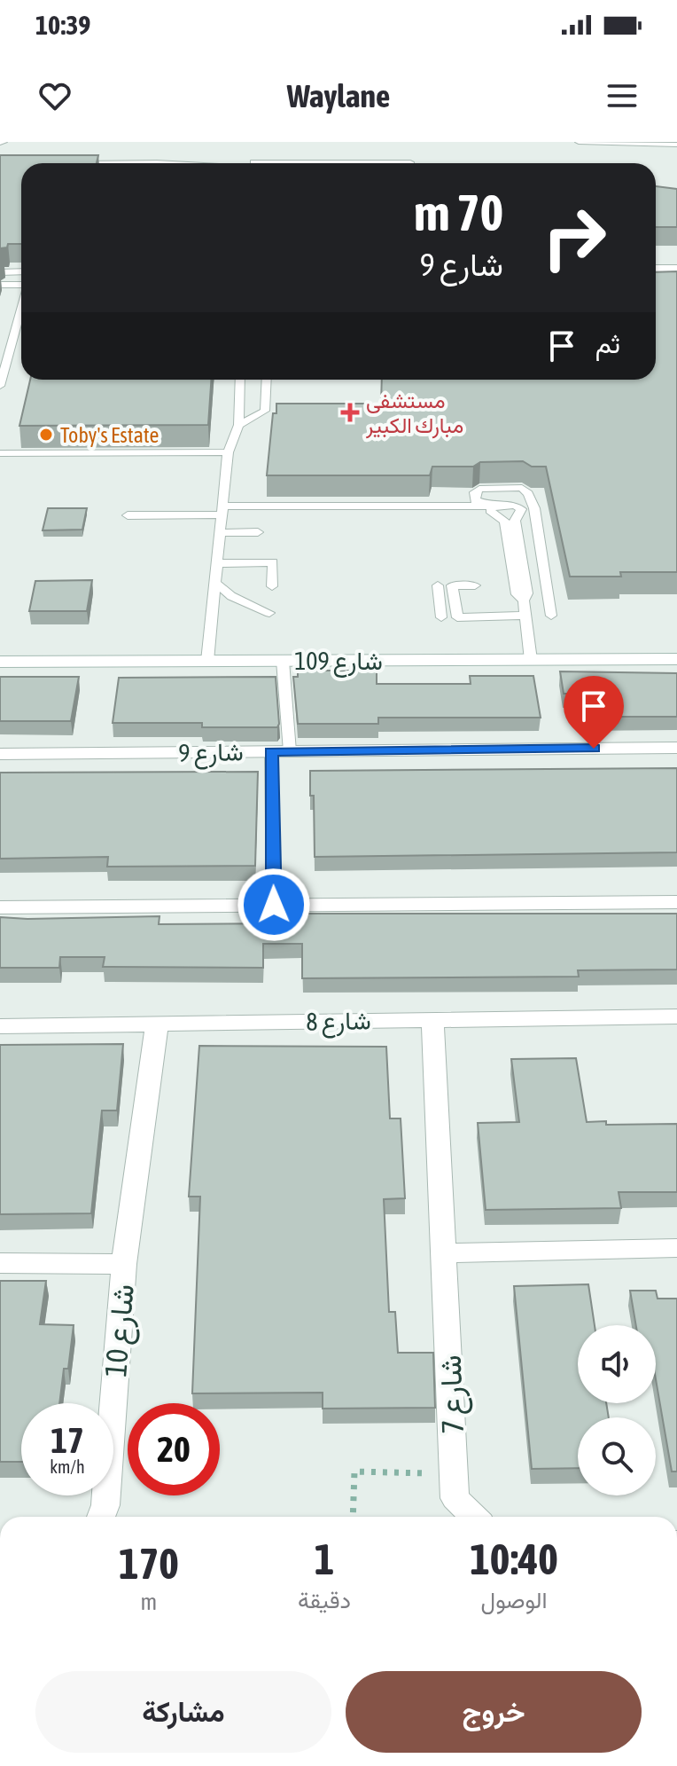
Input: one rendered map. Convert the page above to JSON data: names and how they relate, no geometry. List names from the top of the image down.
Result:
{
  "streets": {
    "street": [
      "شارع 109",
      "شارع 9",
      "شارع 8",
      "شارع 10",
      "شارع 7"
    ]
  },
  "crossings": [
    ["شارع 8", "شارع 10"],
    ["شارع 8", "شارع 7"]
  ],
  "places": {
    "health": ["مستشفى مبارك الكبير"],
    "other": ["Toby's Estate"]
  },
  "page": {
    "status": "10:39",
    "header": "Waylane",
    "turn": ["70 m", "شارع 9"],
    "then": "ثم",
    "speed": "17 km/h",
    "limit": "20",
    "eta": [
      "10:40",
      "الوصول",
      "1",
      "دقيقة",
      "170",
      "m"
    ],
    "buttons": ["خروج", "مشاركة"]
  }
}
